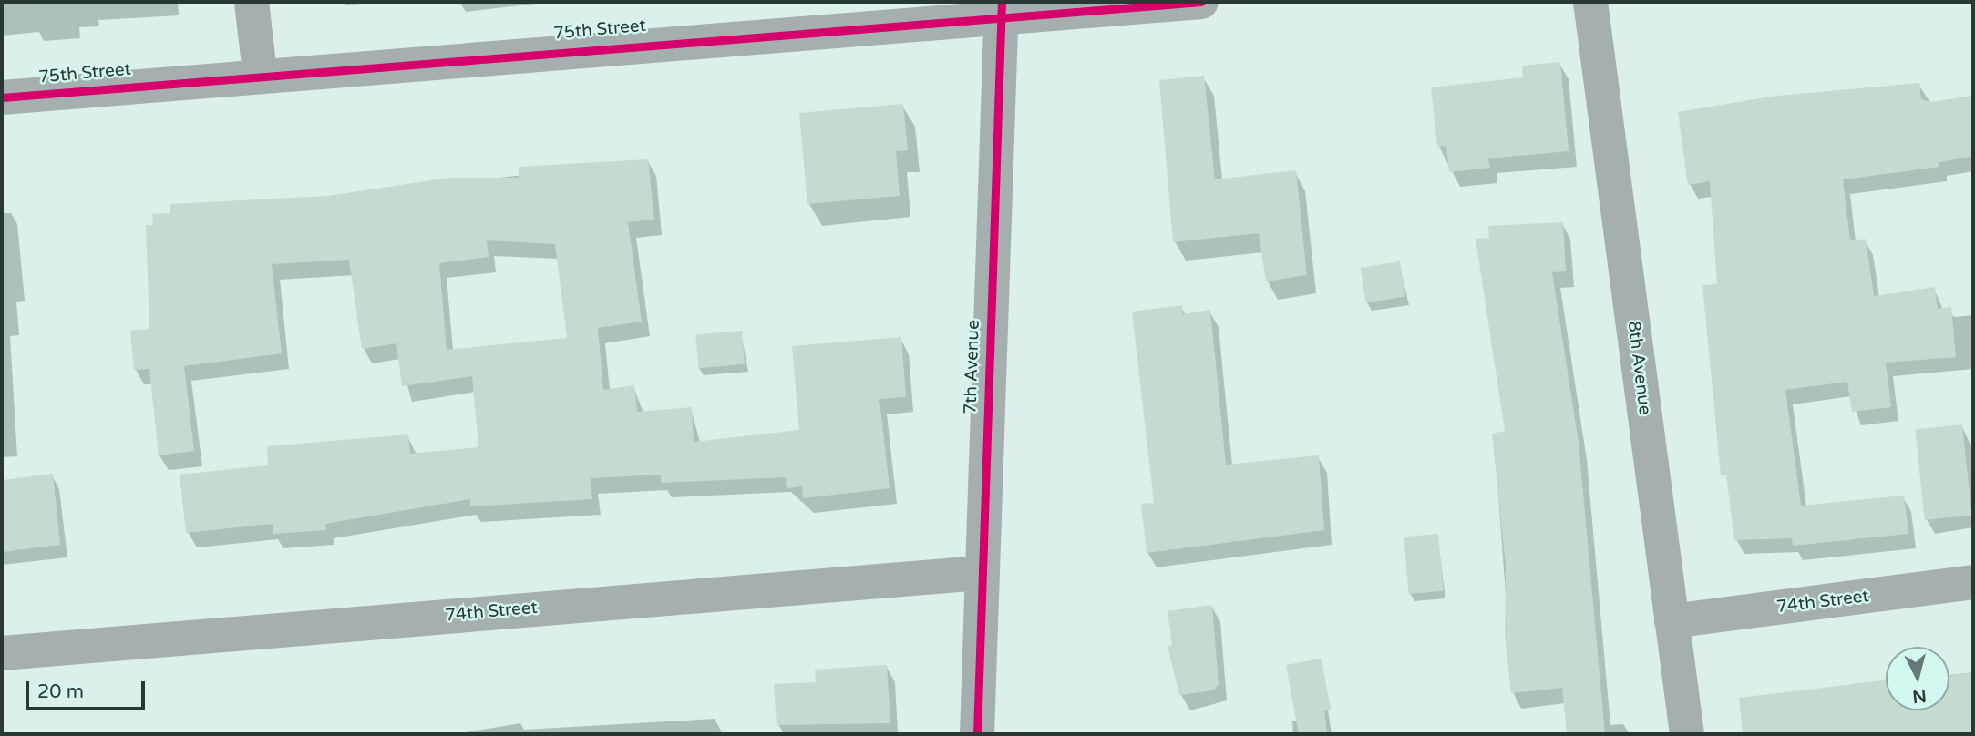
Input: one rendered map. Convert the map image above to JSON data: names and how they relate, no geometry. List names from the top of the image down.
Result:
{
  "streets": {
    "street": [
      "75th Street",
      "7th Avenue",
      "8th Avenue",
      "74th Street"
    ]
  },
  "crossings": [
    ["75th Street", "7th Avenue"],
    ["7th Avenue", "74th Street"],
    ["8th Avenue", "74th Street"]
  ],
  "scale_bar": "20 m",
  "north": "bottom"
}
